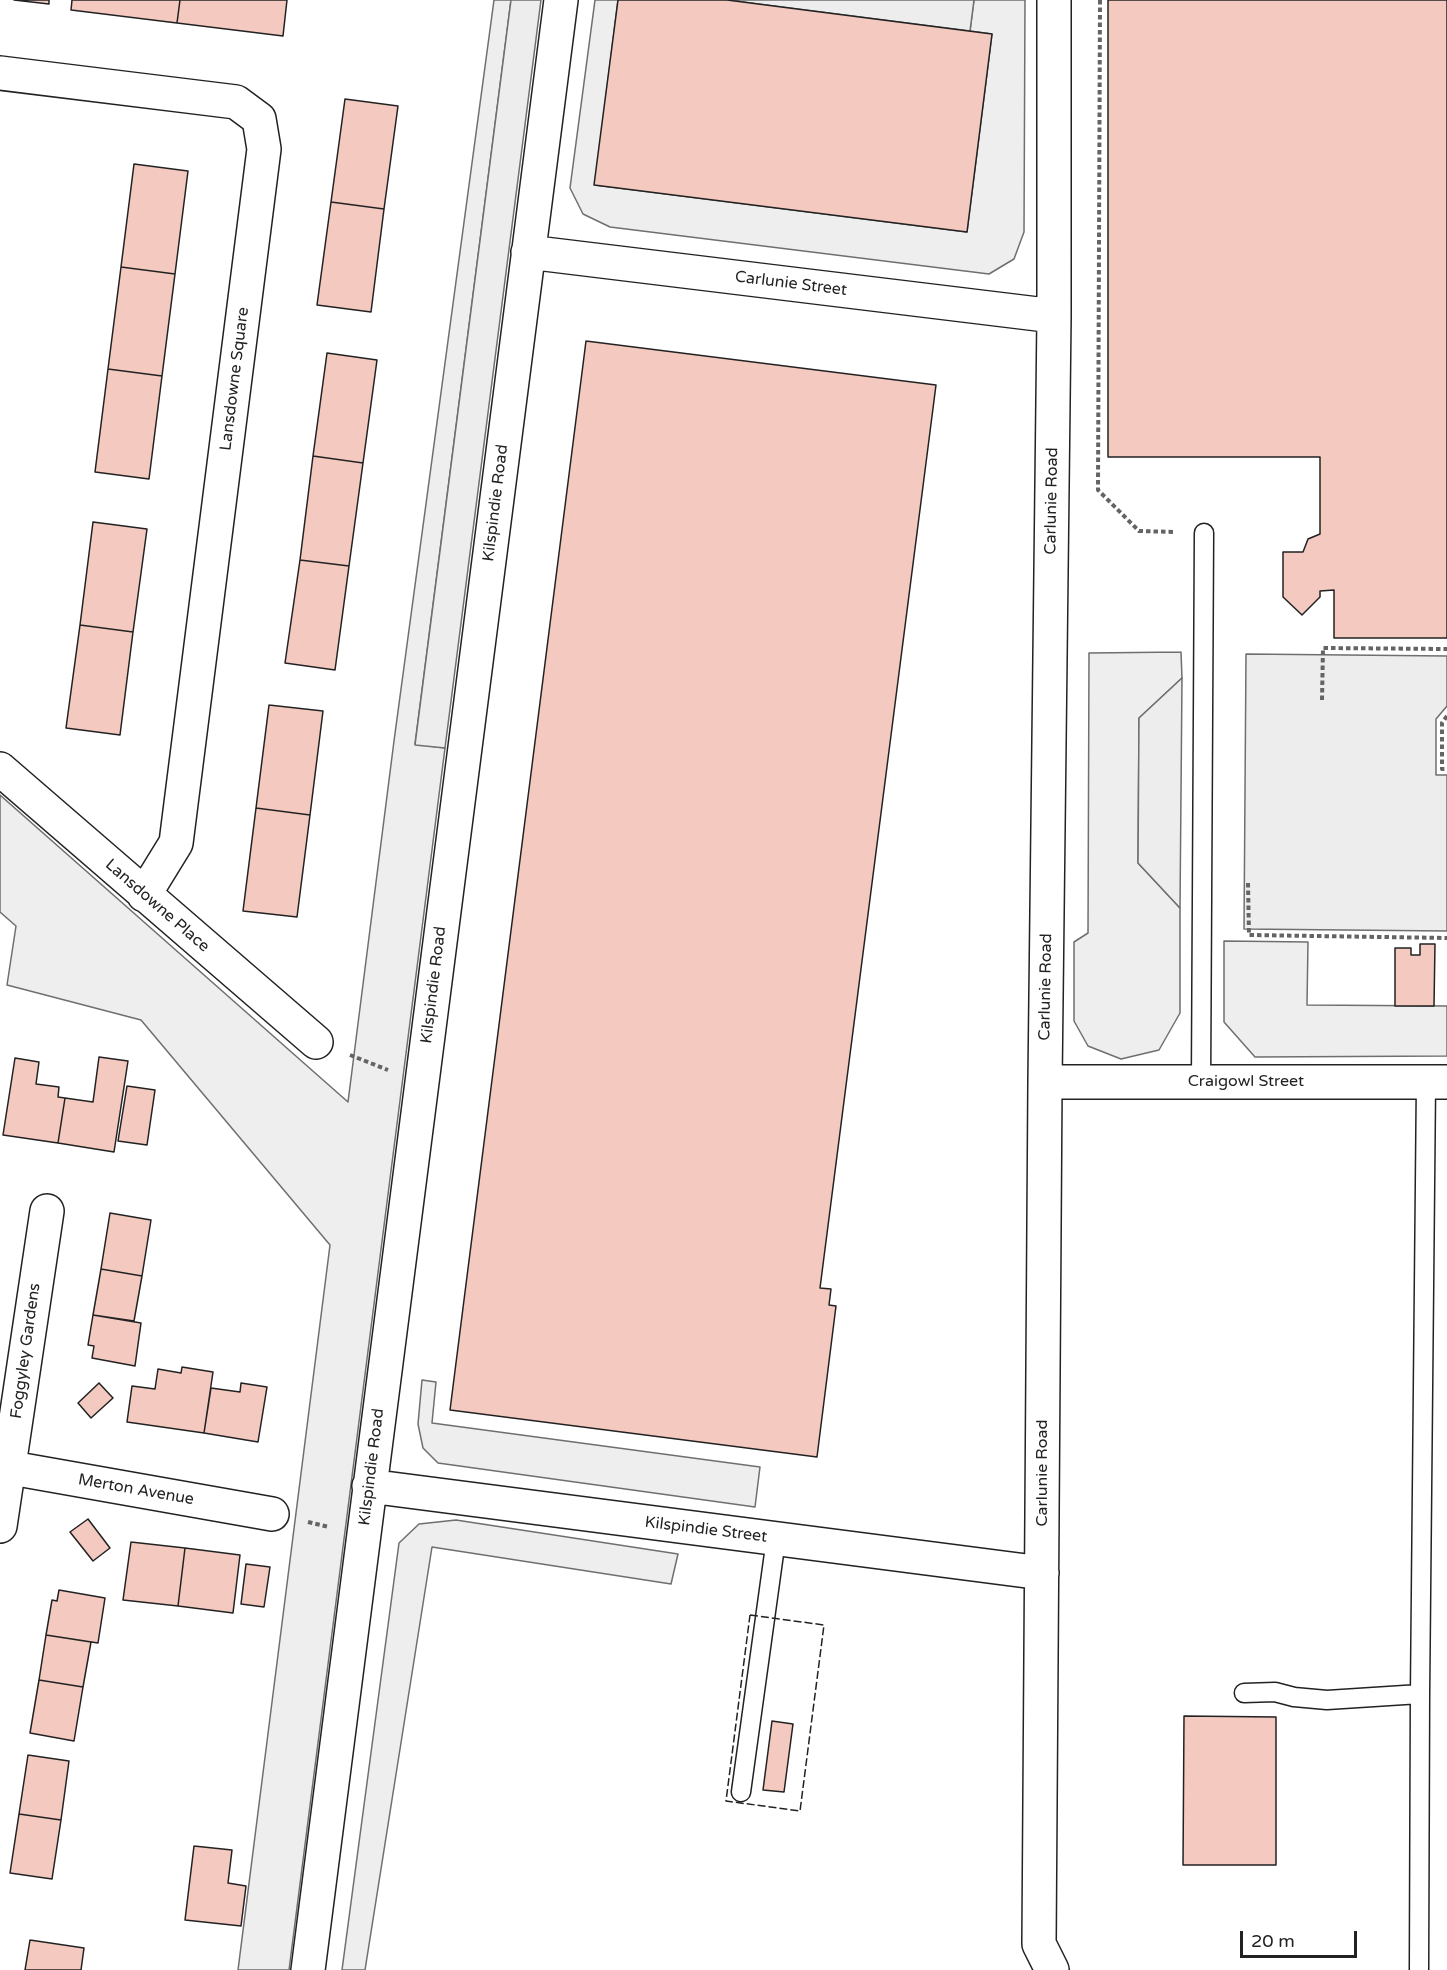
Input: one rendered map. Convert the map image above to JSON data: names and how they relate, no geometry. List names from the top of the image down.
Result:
{
  "streets": {
    "street": [
      "Carlunie Street",
      "Lansdowne Square",
      "Carlunie Road",
      "Kilspindie Road",
      "Lansdowne Place",
      "Craigowl Street",
      "Foggyley Gardens",
      "Merton Avenue",
      "Kilspindie Street"
    ]
  },
  "crossings": [
    ["Carlunie Street", "Carlunie Road"],
    ["Carlunie Street", "Kilspindie Road"],
    ["Lansdowne Square", "Lansdowne Place"],
    ["Carlunie Road", "Craigowl Street"],
    ["Carlunie Road", "Kilspindie Street"],
    ["Kilspindie Road", "Kilspindie Street"],
    ["Foggyley Gardens", "Merton Avenue"]
  ],
  "scale_bar": "20 m"
}
